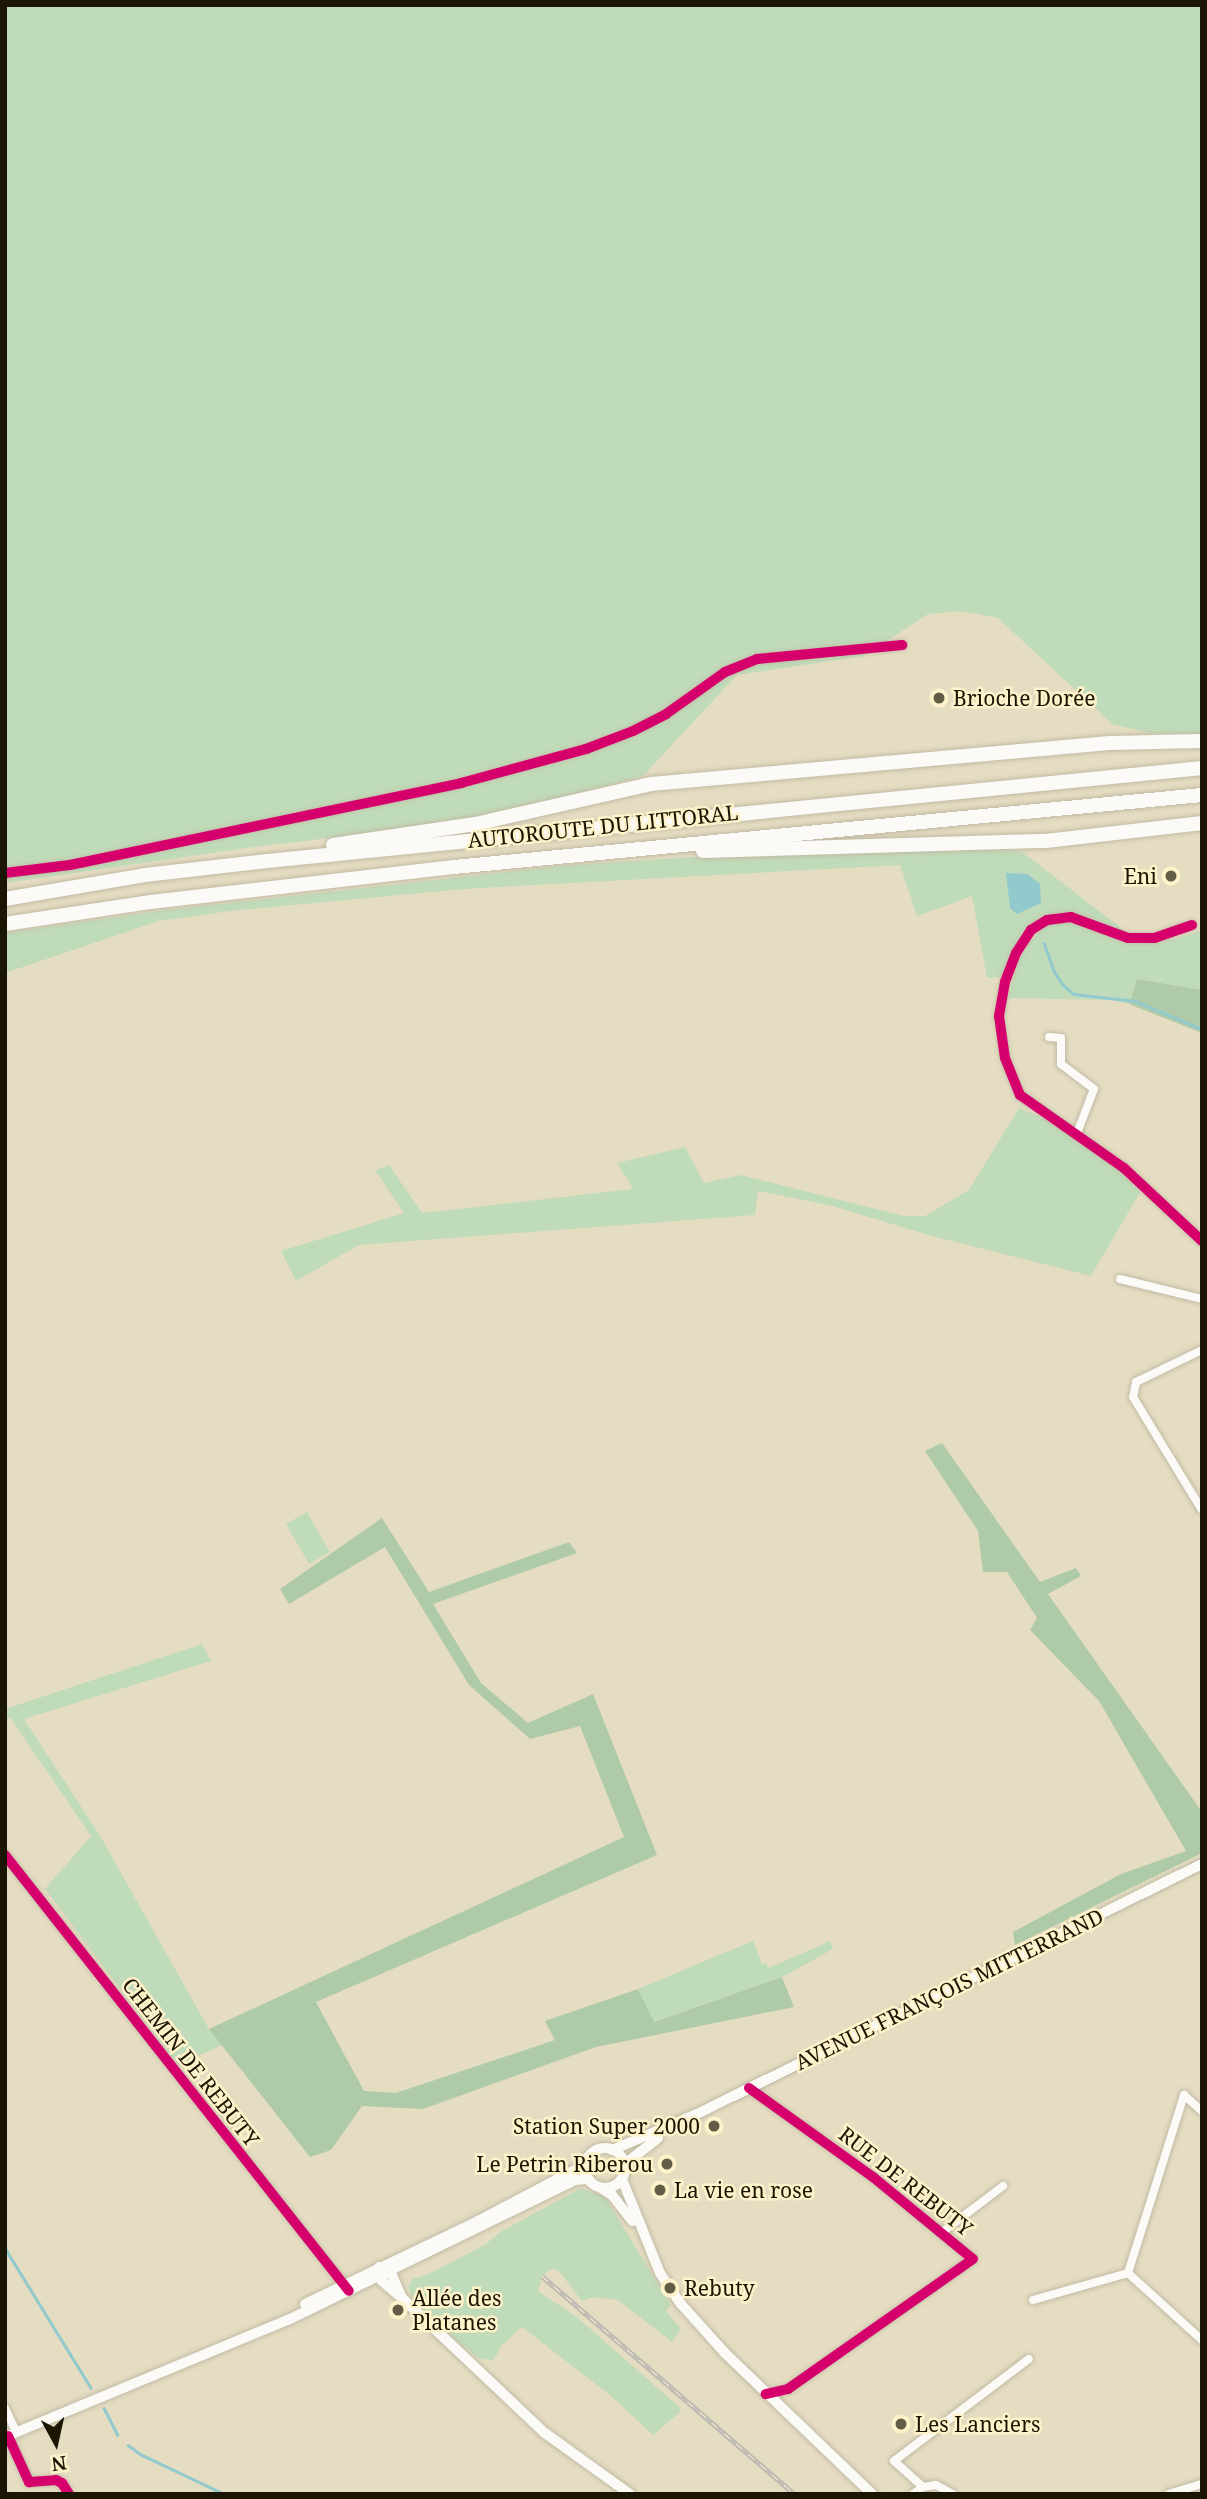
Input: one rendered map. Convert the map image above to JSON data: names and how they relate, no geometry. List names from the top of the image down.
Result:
{
  "streets": {
    "highway": ["AUTOROUTE DU LITTORAL"],
    "main road": ["AVENUE FRANÇOIS MITTERRAND"],
    "street": ["CHEMIN DE REBUTY", "RUE DE REBUTY"]
  },
  "crossings": [
    ["AVENUE FRANÇOIS MITTERRAND", "RUE DE REBUTY"]
  ],
  "places": [
    "Brioche Dorée",
    "Eni",
    "Station Super 2000",
    "Le Petrin Riberou",
    "La vie en rose",
    "Rebuty",
    "Allée des Platanes",
    "Les Lanciers"
  ],
  "north": "bottom"
}
